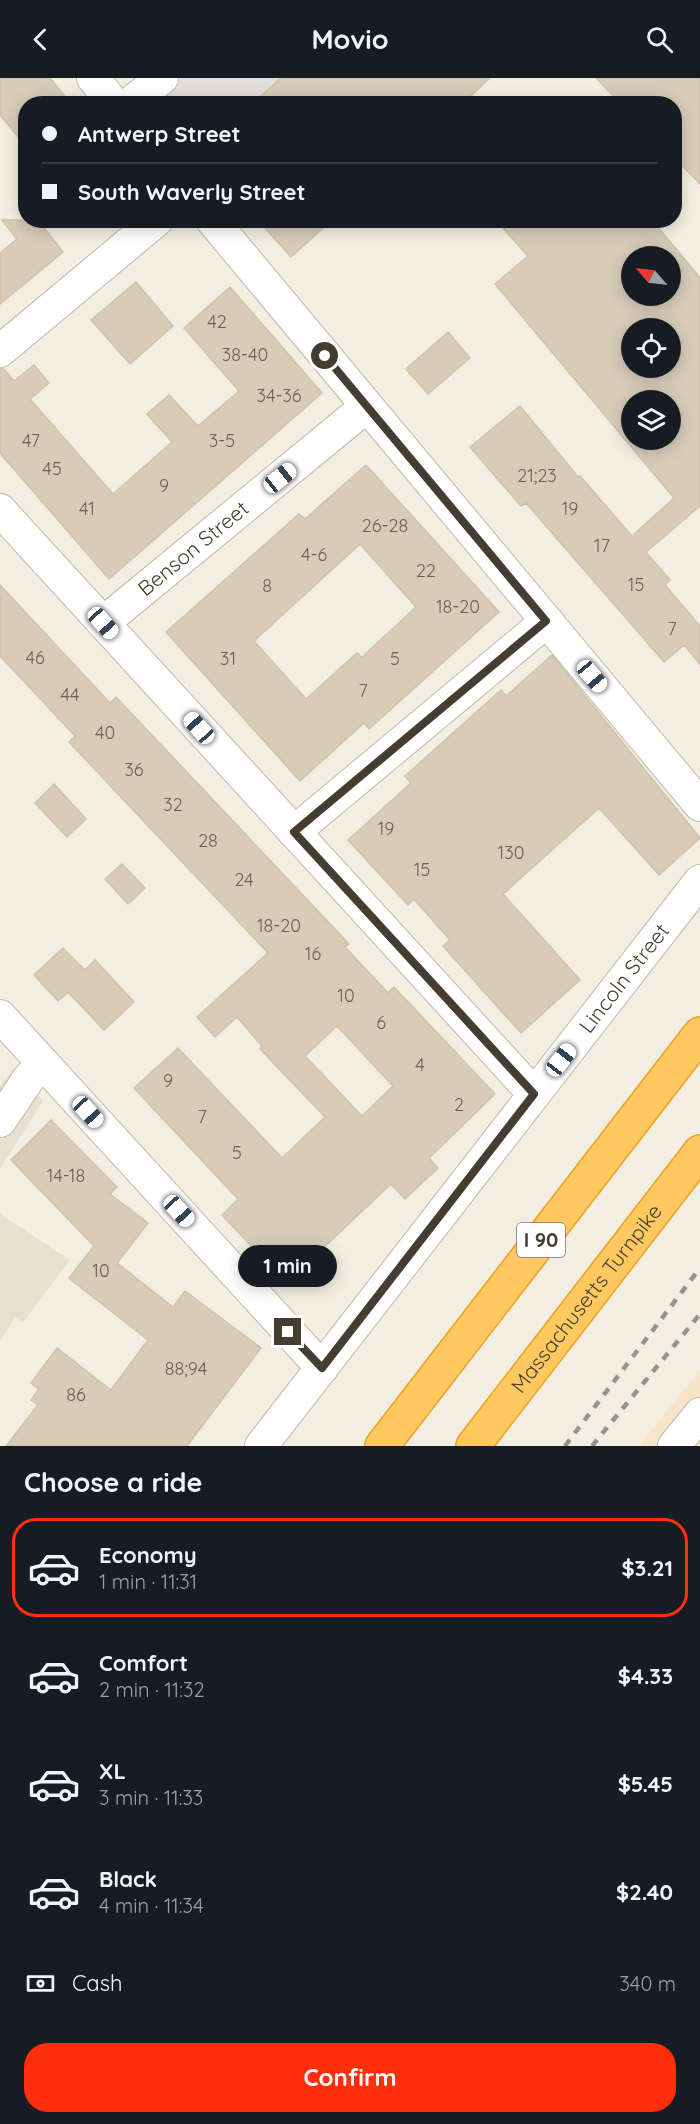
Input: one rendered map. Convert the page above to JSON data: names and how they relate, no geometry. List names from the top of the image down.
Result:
{
  "streets": {
    "highway": ["I 90", "Massachusetts Turnpike"],
    "street": ["Benson Street", "Lincoln Street"]
  },
  "house_numbers": [
    "42",
    "38-40",
    "34-36",
    "47",
    "3-5",
    "45",
    "21;23",
    "9",
    "41",
    "19",
    "26-28",
    "17",
    "4-6",
    "22",
    "15",
    "8",
    "18-20",
    "7",
    "46",
    "31",
    "5",
    "7",
    "44",
    "40",
    "36",
    "32",
    "19",
    "28",
    "130",
    "15",
    "24",
    "18-20",
    "16",
    "10",
    "6",
    "4",
    "9",
    "2",
    "7",
    "5",
    "14-18",
    "10",
    "88;94",
    "86"
  ],
  "north": "top left",
  "page": {
    "header": "Movio",
    "banner": ["Antwerp Street", "South Waverly Street"],
    "bubble": "1 min",
    "heading": "Choose a ride",
    "list": [
      {
        "name": "Economy",
        "note": "1 min · 11:31",
        "value": "$3.21"
      },
      {
        "name": "Comfort",
        "note": "2 min · 11:32",
        "value": "$4.33"
      },
      {
        "name": "XL",
        "note": "3 min · 11:33",
        "value": "$5.45"
      },
      {
        "name": "Black",
        "note": "4 min · 11:34",
        "value": "$2.40"
      }
    ],
    "pay": ["Cash", "340 m"],
    "buttons": "Confirm"
  }
}
